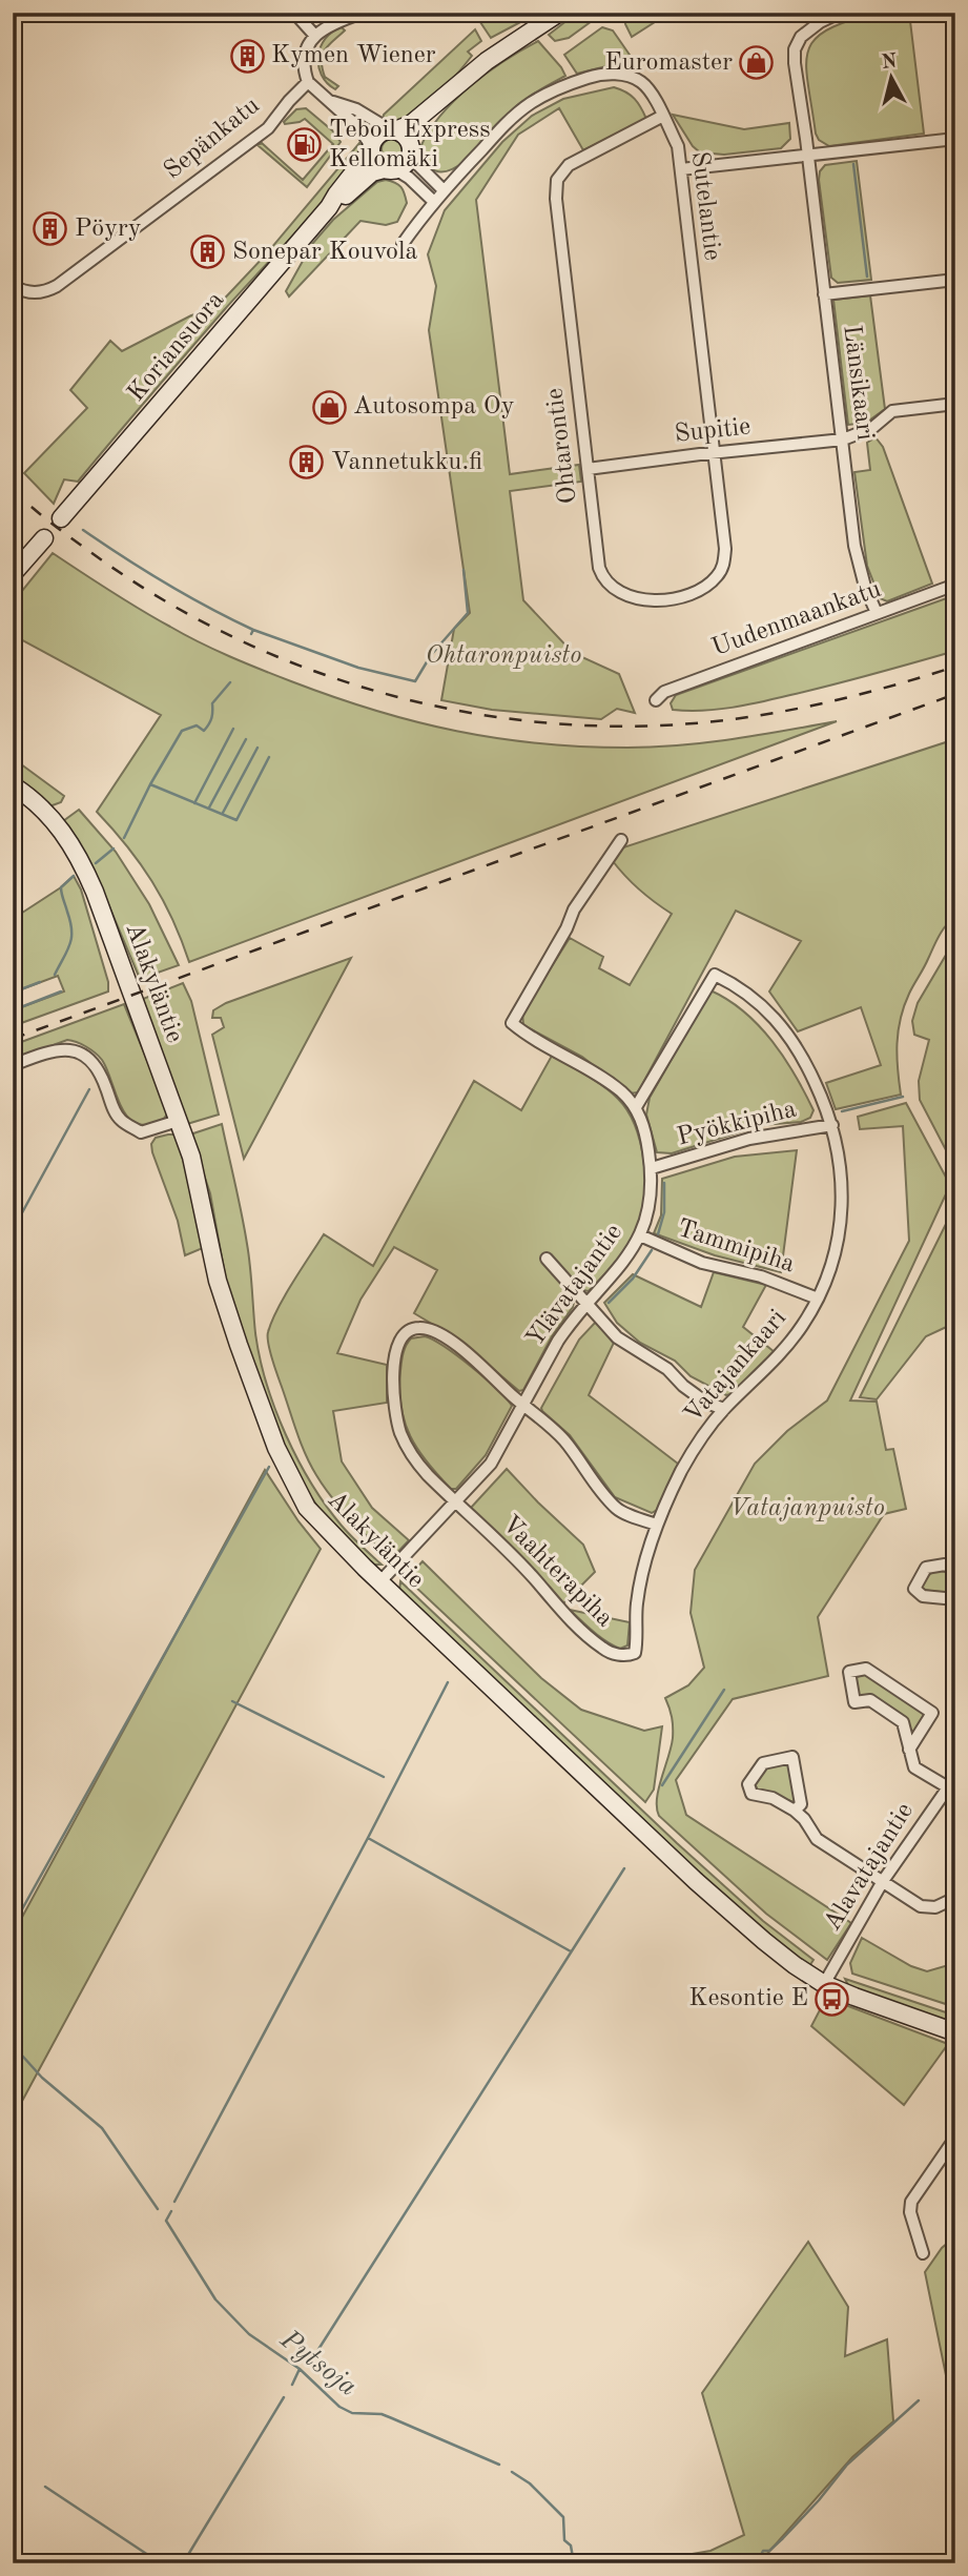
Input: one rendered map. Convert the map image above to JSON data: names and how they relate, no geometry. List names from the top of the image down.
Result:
{
  "streets": {
    "street": [
      "Sepänkatu",
      "Sutelantie",
      "Koriansuora",
      "Länsikaari",
      "Supitie",
      "Ohtarontie",
      "Uudenmaankatu",
      "Alakyläntie",
      "Pyökkipiha",
      "Tammipiha",
      "Ylävatajantie",
      "Vatajankaari",
      "Vaahterapiha",
      "Alavatajantie"
    ]
  },
  "crossings": [
    ["Sutelantie", "Supitie"],
    ["Sutelantie", "Ohtarontie"],
    ["Länsikaari", "Supitie"],
    ["Länsikaari", "Uudenmaankatu"],
    ["Supitie", "Ohtarontie"],
    ["Alakyläntie", "Ylävatajantie"],
    ["Alakyläntie", "Alavatajantie"],
    ["Pyökkipiha", "Ylävatajantie"],
    ["Pyökkipiha", "Vatajankaari"],
    ["Tammipiha", "Ylävatajantie"],
    ["Tammipiha", "Vatajankaari"],
    ["Ylävatajantie", "Vatajankaari"],
    ["Ylävatajantie", "Vaahterapiha"],
    ["Vatajankaari", "Vaahterapiha"]
  ],
  "water": ["Pytsoja"],
  "parks": ["Ohtaronpuisto", "Vatajanpuisto"],
  "places": {
    "building": [
      "Kymen Wiener",
      "Pöyry",
      "Sonepar Kouvola",
      "Vannetukku.fi"
    ],
    "shop": ["Euromaster", "Autosompa Oy"],
    "fuel station": ["Teboil Express Kellomäki"],
    "bus stop": ["Kesontie E"]
  },
  "north": "top"
}
